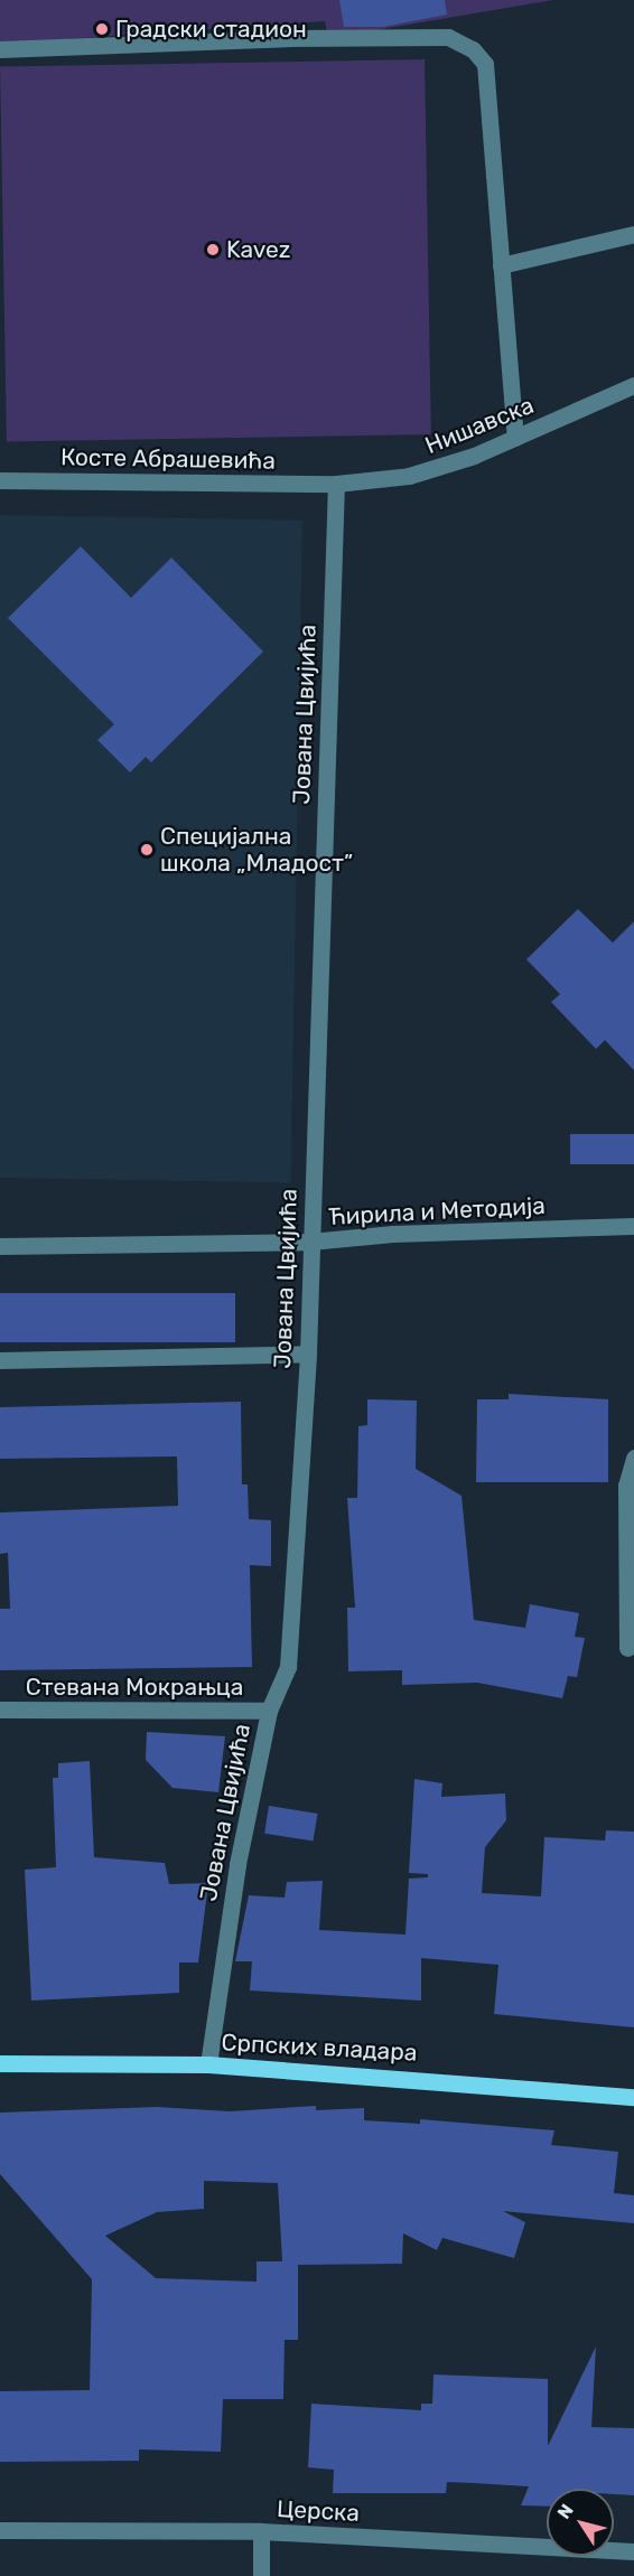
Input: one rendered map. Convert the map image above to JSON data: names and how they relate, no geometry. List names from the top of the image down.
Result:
{
  "streets": {
    "main road": ["Српских владара"],
    "street": [
      "Нишавска",
      "Косте Абрашевића",
      "Јована Цвијића",
      "Ћирила и Методија",
      "Стевана Мокрањца",
      "Церска"
    ]
  },
  "crossings": [
    ["Нишавска", "Косте Абрашевића"],
    ["Нишавска", "Јована Цвијића"],
    ["Косте Абрашевића", "Јована Цвијића"],
    ["Јована Цвијића", "Ћирила и Методија"],
    ["Јована Цвијића", "Стевана Мокрањца"],
    ["Јована Цвијића", "Српских владара"]
  ],
  "places": ["Градски стадион", "Kavez", "Специјална школа „Младост”"],
  "north": "top left"
}
